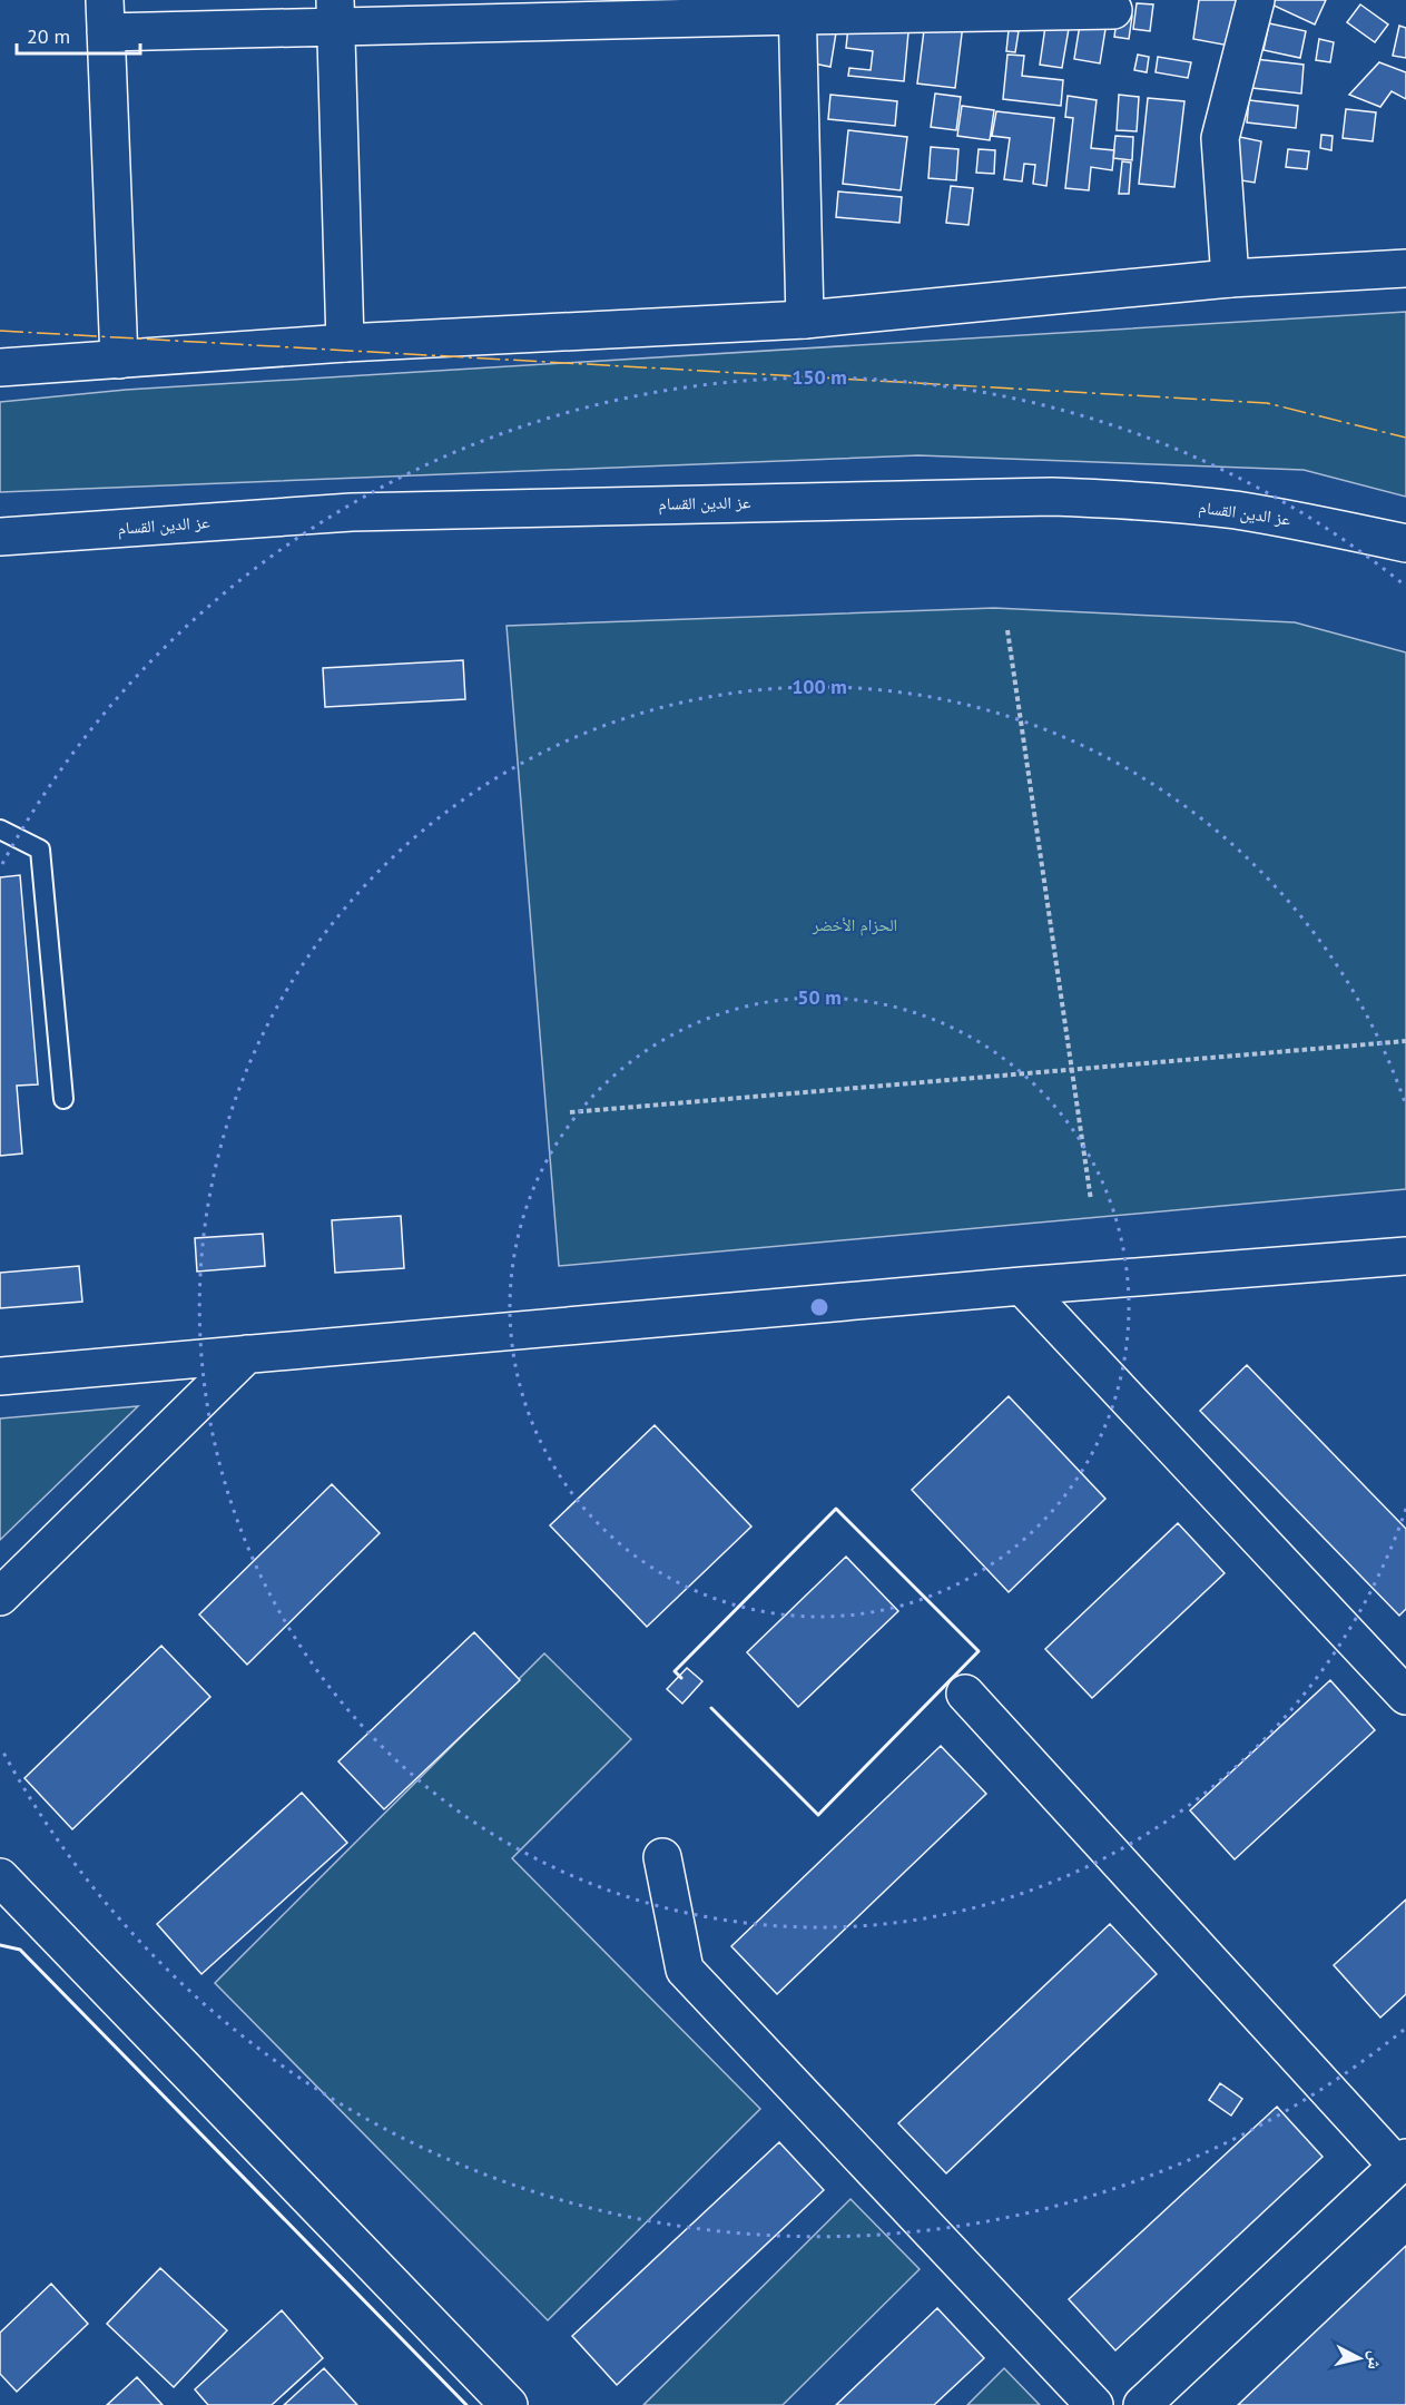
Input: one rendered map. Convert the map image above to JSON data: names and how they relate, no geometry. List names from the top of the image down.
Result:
{
  "streets": {
    "main road": ["عز الدين القسام"]
  },
  "parks": ["الحزام الأخضر"],
  "scale_bar": "20 m",
  "north": "right",
  "rings": ["150 m", "100 m", "50 m"]
}
